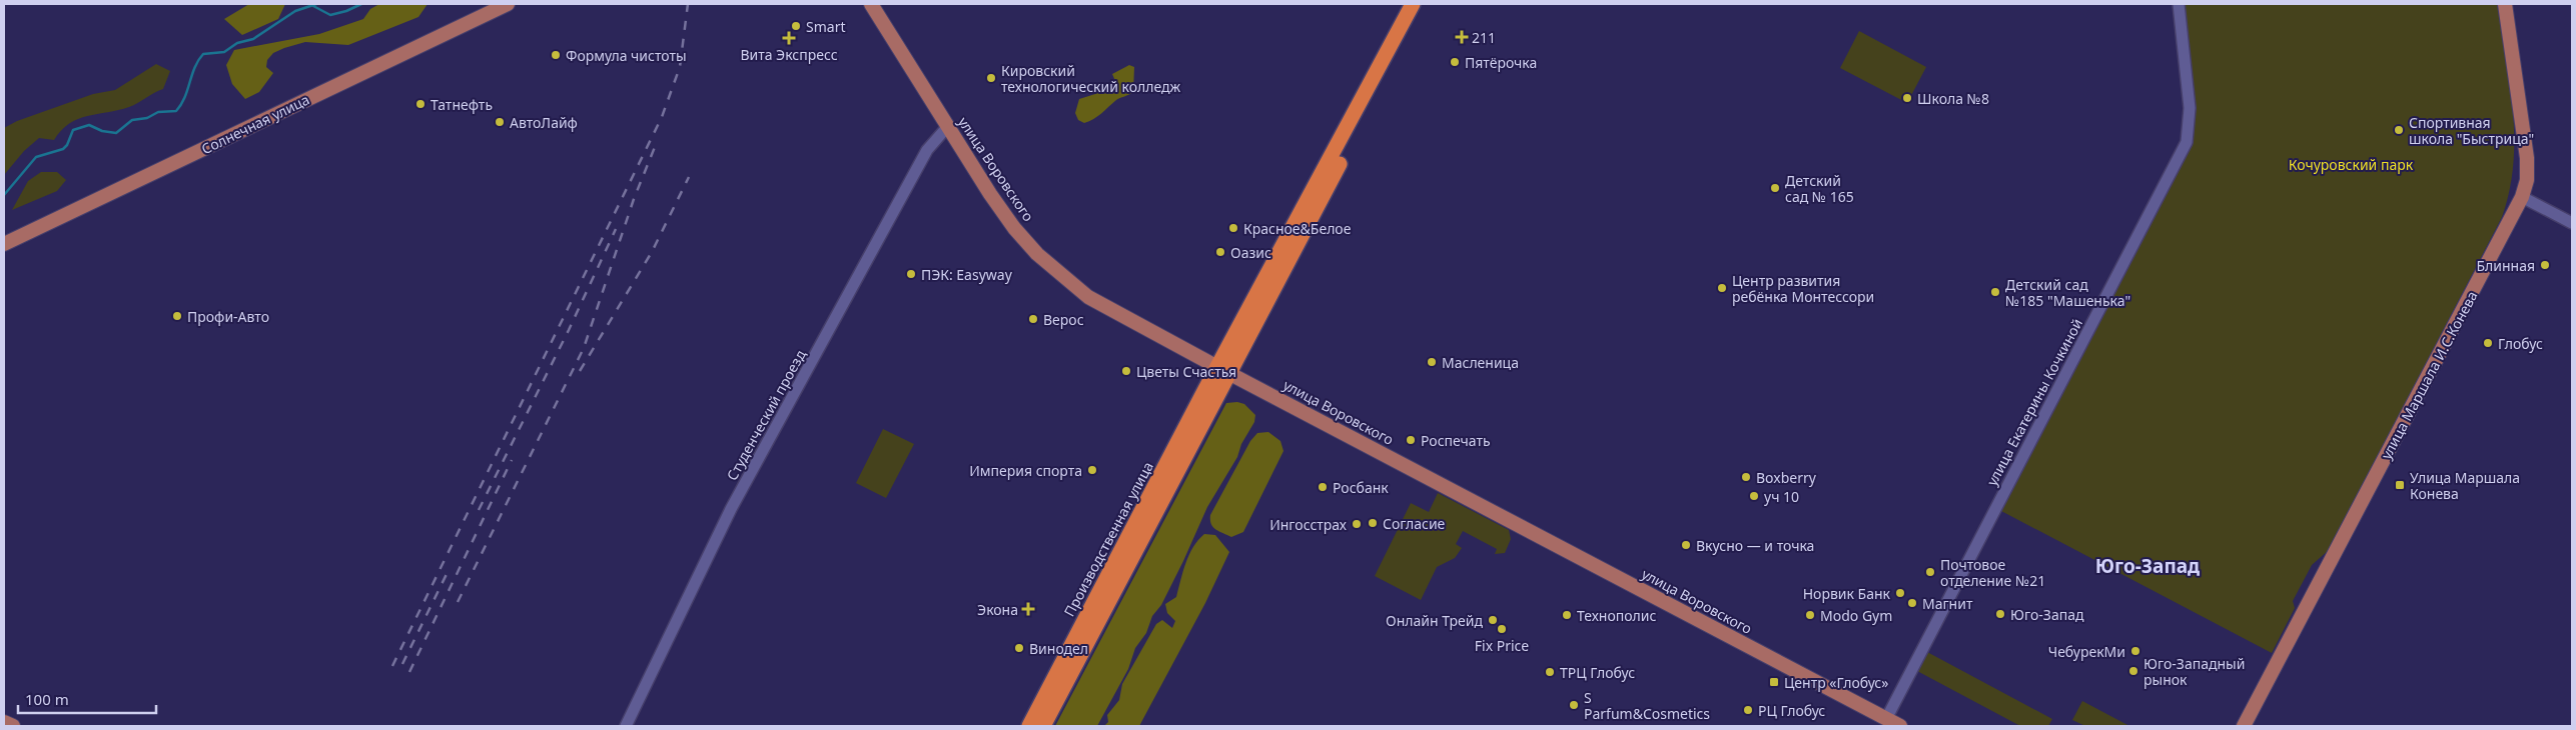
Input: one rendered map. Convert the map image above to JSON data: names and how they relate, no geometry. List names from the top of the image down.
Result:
{
  "streets": {
    "highway": ["Производственная улица"],
    "main road": ["Солнечная улица", "улица Воровского", "улица Маршала И.С.Конева"],
    "street": ["улица Екатерины Кочкиной", "Студенческий проезд"]
  },
  "crossings": [
    ["улица Воровского", "улица Екатерины Кочкиной"],
    ["улица Воровского", "Студенческий проезд"],
    ["улица Воровского", "Производственная улица"]
  ],
  "districts": ["Юго-Запад"],
  "parks": ["Кочуровский парк"],
  "places": {
    "other": [
      "Smart",
      "Формула чистоты",
      "Пятёрочка",
      "Кировский технологический колледж",
      "Школа №8",
      "Татнефть",
      "АвтоЛайф",
      "Спортивная школа \"Быстрица\"",
      "Детский сад № 165",
      "Красное&Белое",
      "Оазис",
      "Блинная",
      "ПЭК: Easyway",
      "Центр развития ребёнка Монтессори",
      "Детский сад №185 \"Машенька\"",
      "Профи-Авто",
      "Верос",
      "Глобус",
      "Масленица",
      "Цветы Счастья",
      "Роспечать",
      "Империя спорта",
      "Boxberry",
      "Росбанк",
      "уч 10",
      "Согласие",
      "Ингосстрах",
      "Вкусно — и точка",
      "Почтовое отделение №21",
      "Норвик Банк",
      "Магнит",
      "Юго-Запад",
      "Технополис",
      "Modo Gym",
      "Онлайн Трейд",
      "Fix Price",
      "Винодел",
      "ЧебурекМи",
      "Юго-Западный рынок",
      "ТРЦ Глобус",
      "S Parfum&Cosmetics",
      "РЦ Глобус"
    ],
    "health": ["211", "Вита Экспресс", "Экона"],
    "transit": ["Улица Маршала Конева", "Центр «Глобус»"]
  },
  "scale_bar": "100 m"
}
